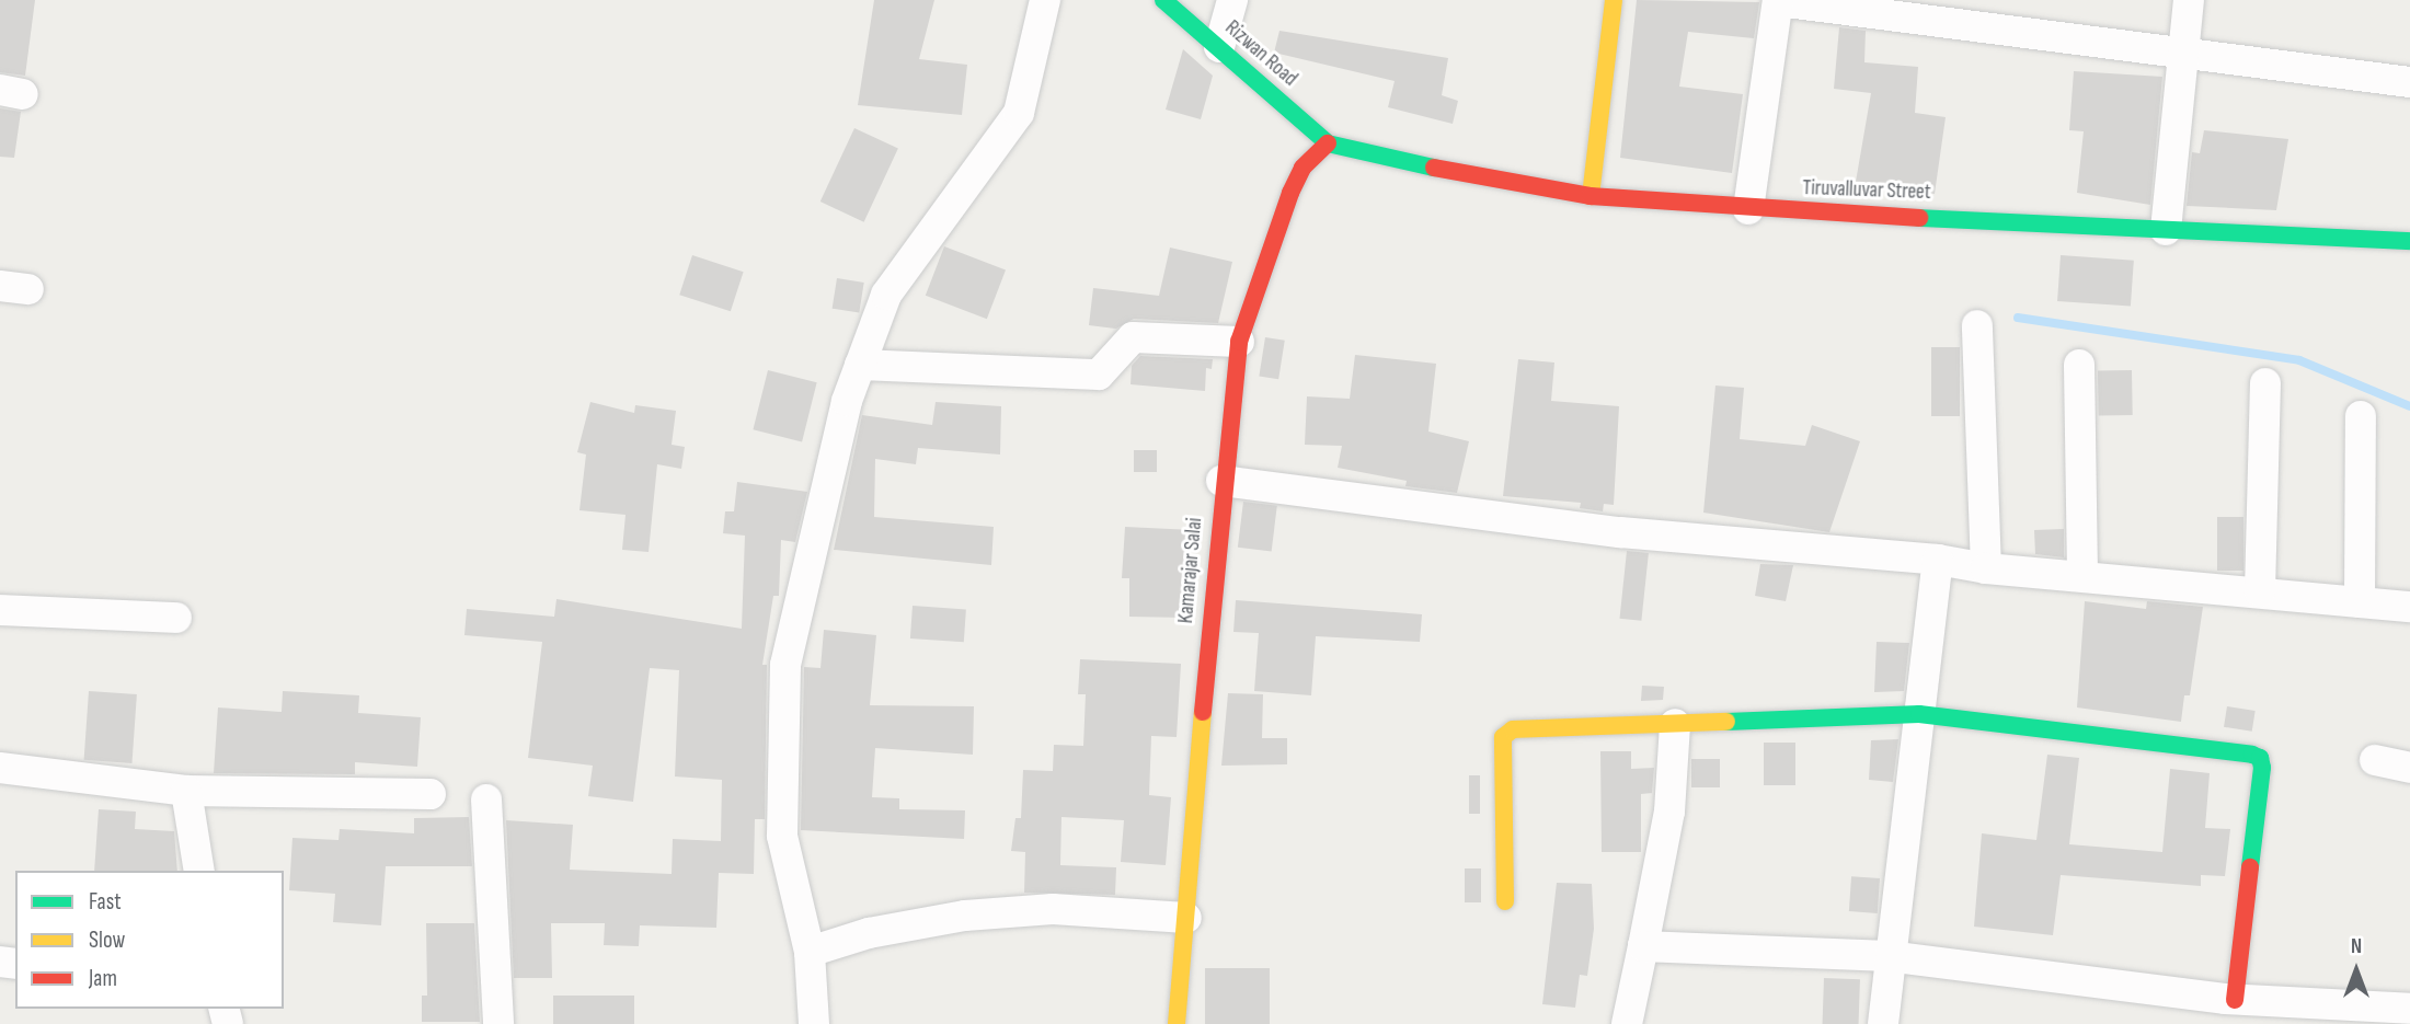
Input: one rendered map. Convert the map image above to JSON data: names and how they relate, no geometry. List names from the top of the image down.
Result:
{
  "streets": {
    "street": ["Rizwan Road", "Tiruvalluvar Street", "Kamarajar Salai"]
  },
  "crossings": [
    ["Rizwan Road", "Tiruvalluvar Street"],
    ["Rizwan Road", "Kamarajar Salai"],
    ["Tiruvalluvar Street", "Kamarajar Salai"]
  ],
  "legend": ["Fast", "Slow", "Jam"],
  "north": "top"
}
